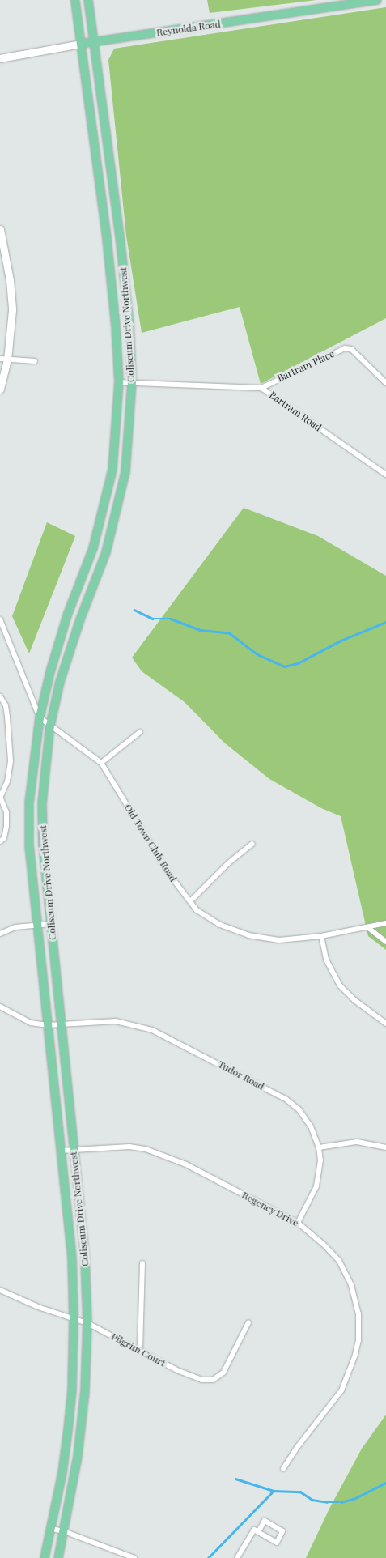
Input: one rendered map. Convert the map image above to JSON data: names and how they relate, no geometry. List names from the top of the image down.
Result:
{
  "streets": {
    "main road": ["Reynolda Road", "Coliseum Drive Northwest"],
    "street": [
      "Bartram Place",
      "Bartram Road",
      "Old Town Club Road",
      "Tudor Road",
      "Regency Drive",
      "Pilgrim Court"
    ]
  },
  "crossings": [
    ["Reynolda Road", "Coliseum Drive Northwest"],
    ["Coliseum Drive Northwest", "Bartram Road"],
    ["Coliseum Drive Northwest", "Old Town Club Road"],
    ["Coliseum Drive Northwest", "Tudor Road"],
    ["Coliseum Drive Northwest", "Regency Drive"],
    ["Coliseum Drive Northwest", "Pilgrim Court"],
    ["Bartram Place", "Bartram Road"],
    ["Tudor Road", "Regency Drive"]
  ]
}
